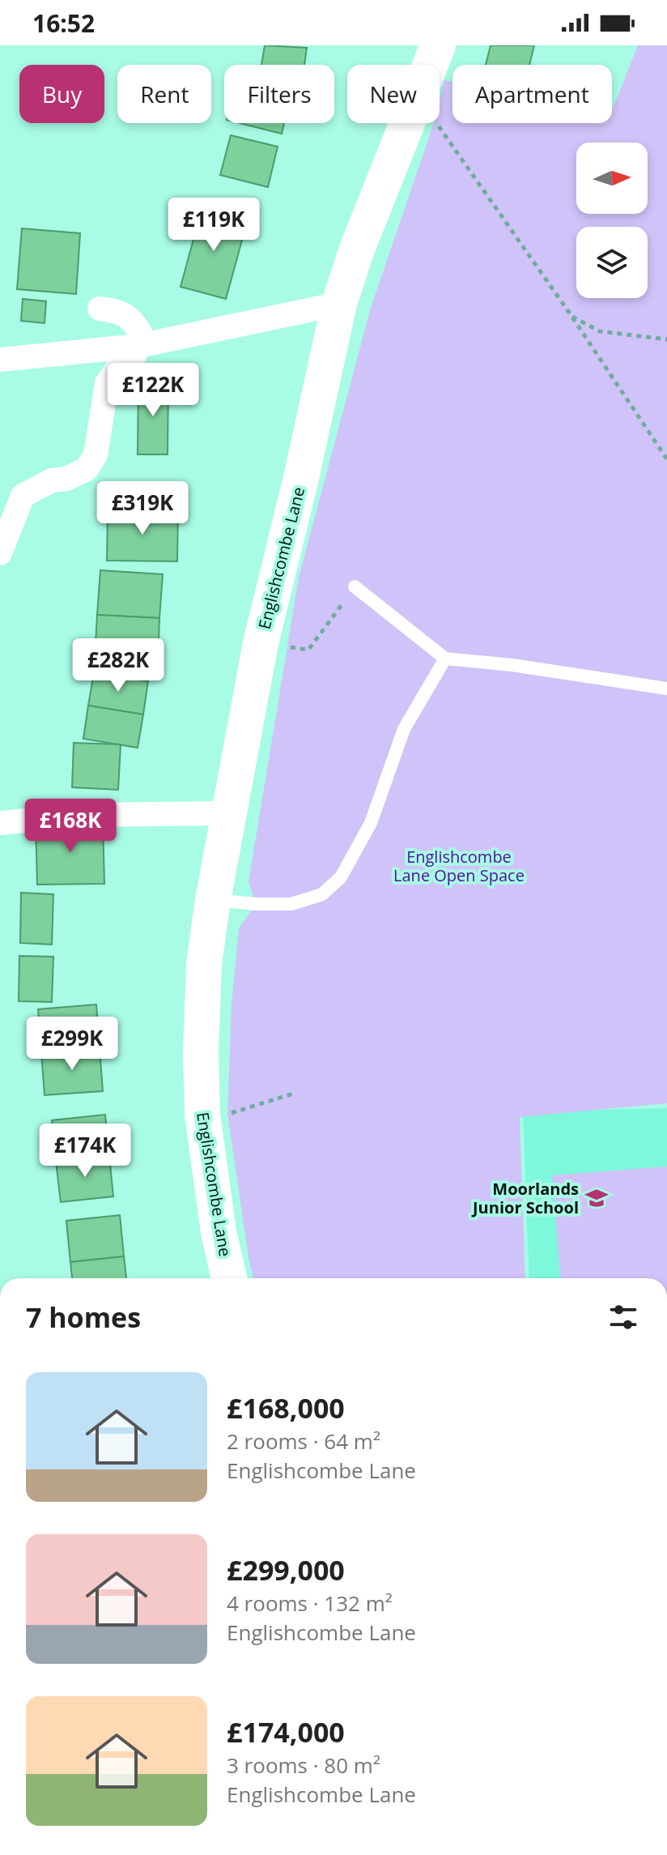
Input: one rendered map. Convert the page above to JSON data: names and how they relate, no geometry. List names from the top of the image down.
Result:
{
  "streets": {
    "street": ["Englishcombe Lane"]
  },
  "parks": ["Englishcombe Lane Open Space"],
  "places": {
    "school or university": ["Moorlands Junior School"]
  },
  "north": "right",
  "page": {
    "status": "16:52",
    "chip": [
      "Buy",
      "Rent",
      "Filters",
      "New",
      "Apartment"
    ],
    "price": [
      "£119K",
      "£122K",
      "£319K",
      "£282K",
      "£168K",
      "£299K",
      "£174K"
    ],
    "heading": "7 homes",
    "list": [
      {
        "name": "£168,000",
        "note": "2 rooms · 64 m² · Englishcombe Lane"
      },
      {
        "name": "£299,000",
        "note": "4 rooms · 132 m² · Englishcombe Lane"
      },
      {
        "name": "£174,000",
        "note": "3 rooms · 80 m² · Englishcombe Lane"
      }
    ]
  }
}
